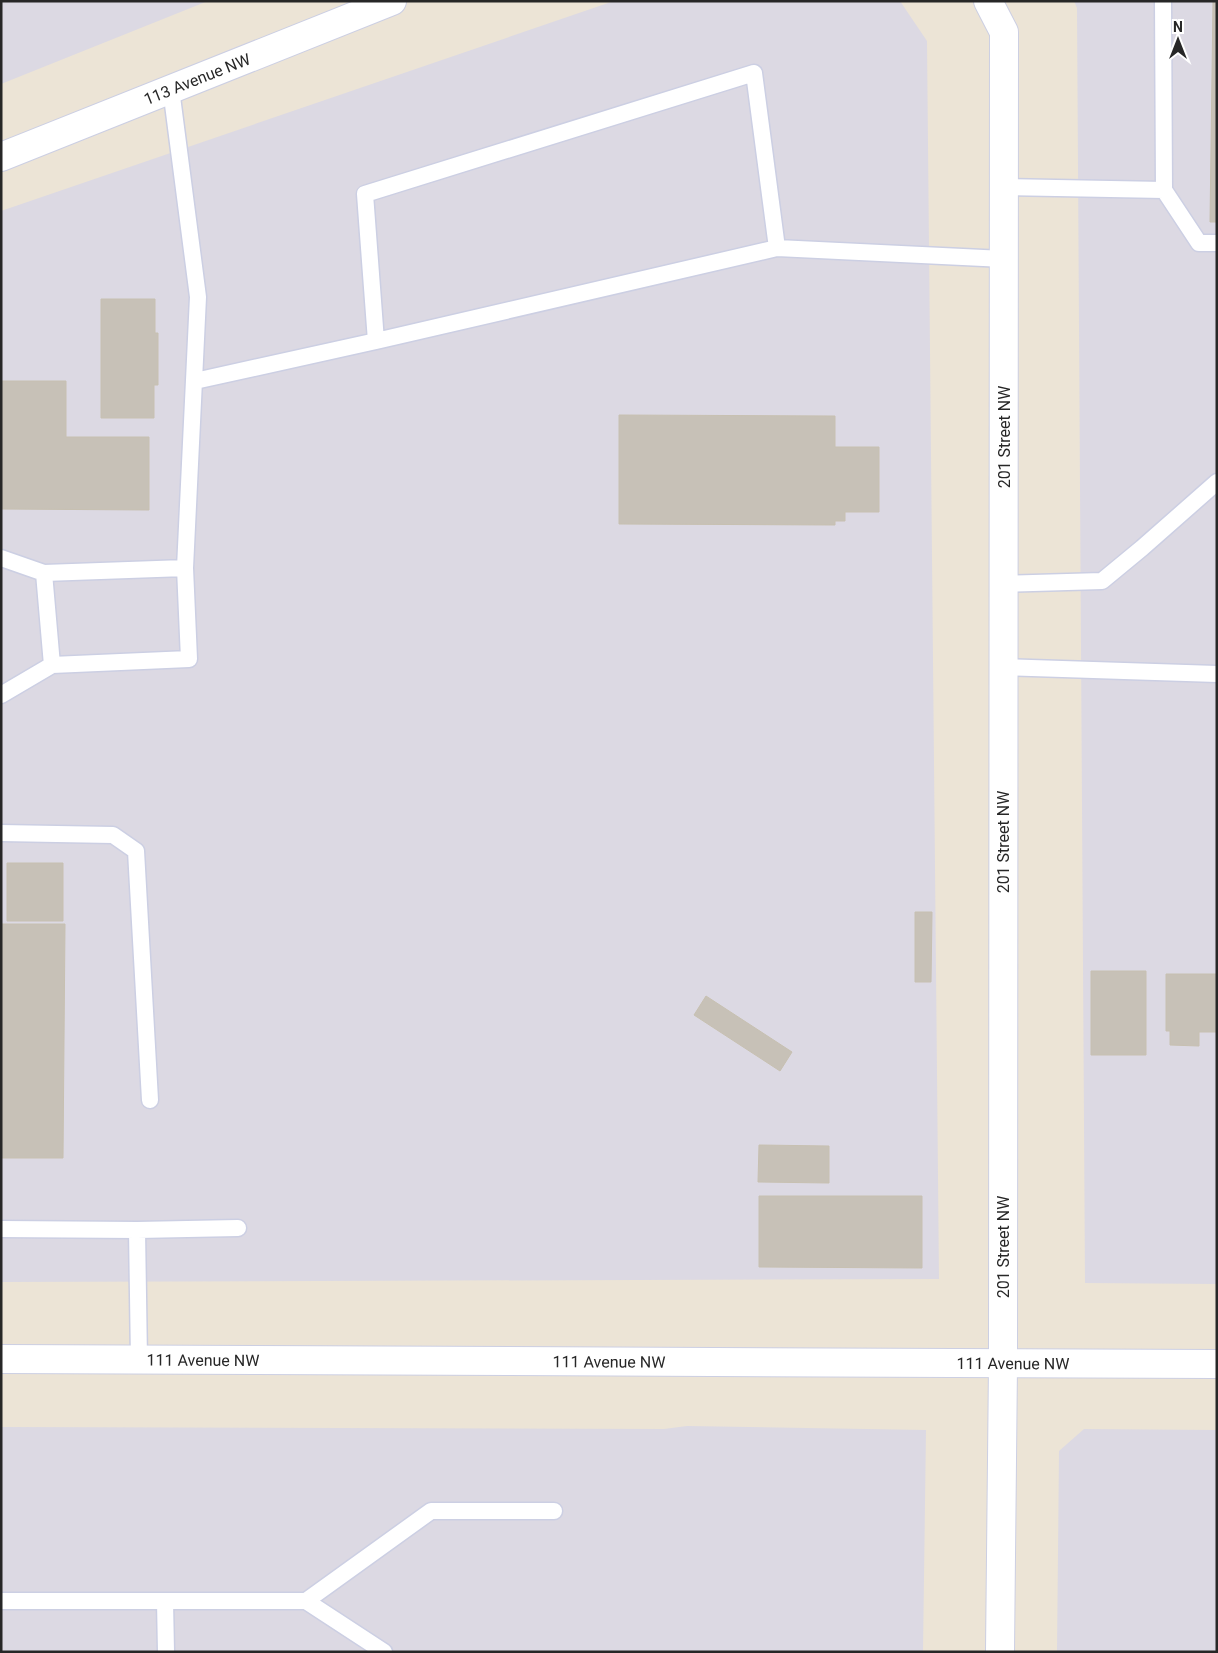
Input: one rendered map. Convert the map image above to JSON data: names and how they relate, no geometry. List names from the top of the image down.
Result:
{
  "streets": {
    "street": ["113 Avenue NW", "201 Street NW", "111 Avenue NW"]
  },
  "crossings": [
    ["201 Street NW", "111 Avenue NW"]
  ],
  "north": "top"
}
